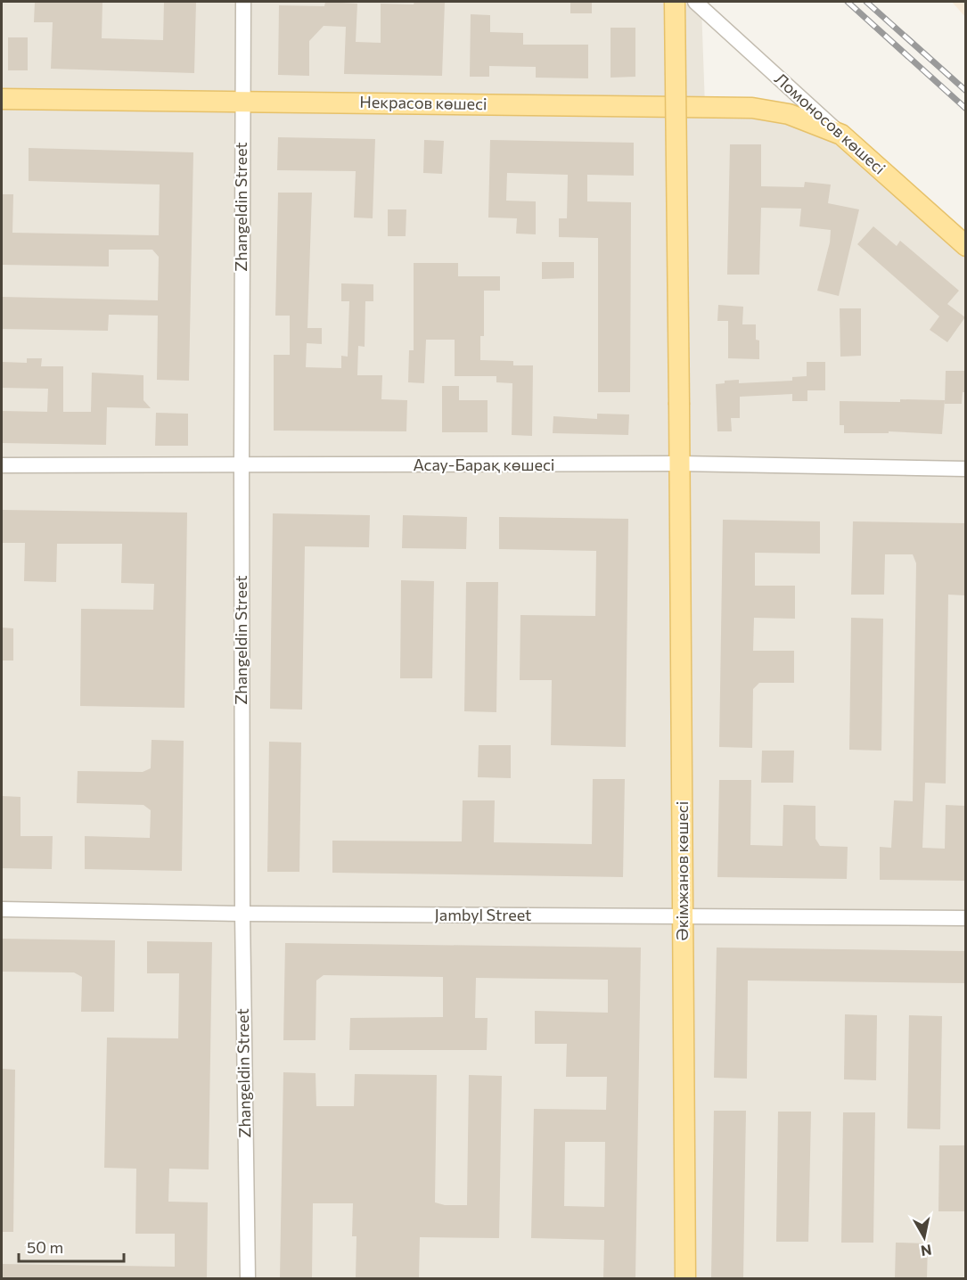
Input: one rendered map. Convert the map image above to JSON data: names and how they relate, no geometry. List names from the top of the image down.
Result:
{
  "streets": {
    "main road": ["Некрасов көшесі", "Ломоносов көшесі", "Әкімжанов көшесі"],
    "street": ["Zhangeldin Street", "Асау-Барақ көшесі", "Jambyl Street"]
  },
  "crossings": [
    ["Некрасов көшесі", "Ломоносов көшесі"],
    ["Некрасов көшесі", "Zhangeldin Street"],
    ["Zhangeldin Street", "Асау-Барақ көшесі"],
    ["Zhangeldin Street", "Jambyl Street"],
    ["Асау-Барақ көшесі", "Әкімжанов көшесі"],
    ["Әкімжанов көшесі", "Jambyl Street"]
  ],
  "scale_bar": "50 m",
  "north": "bottom"
}
